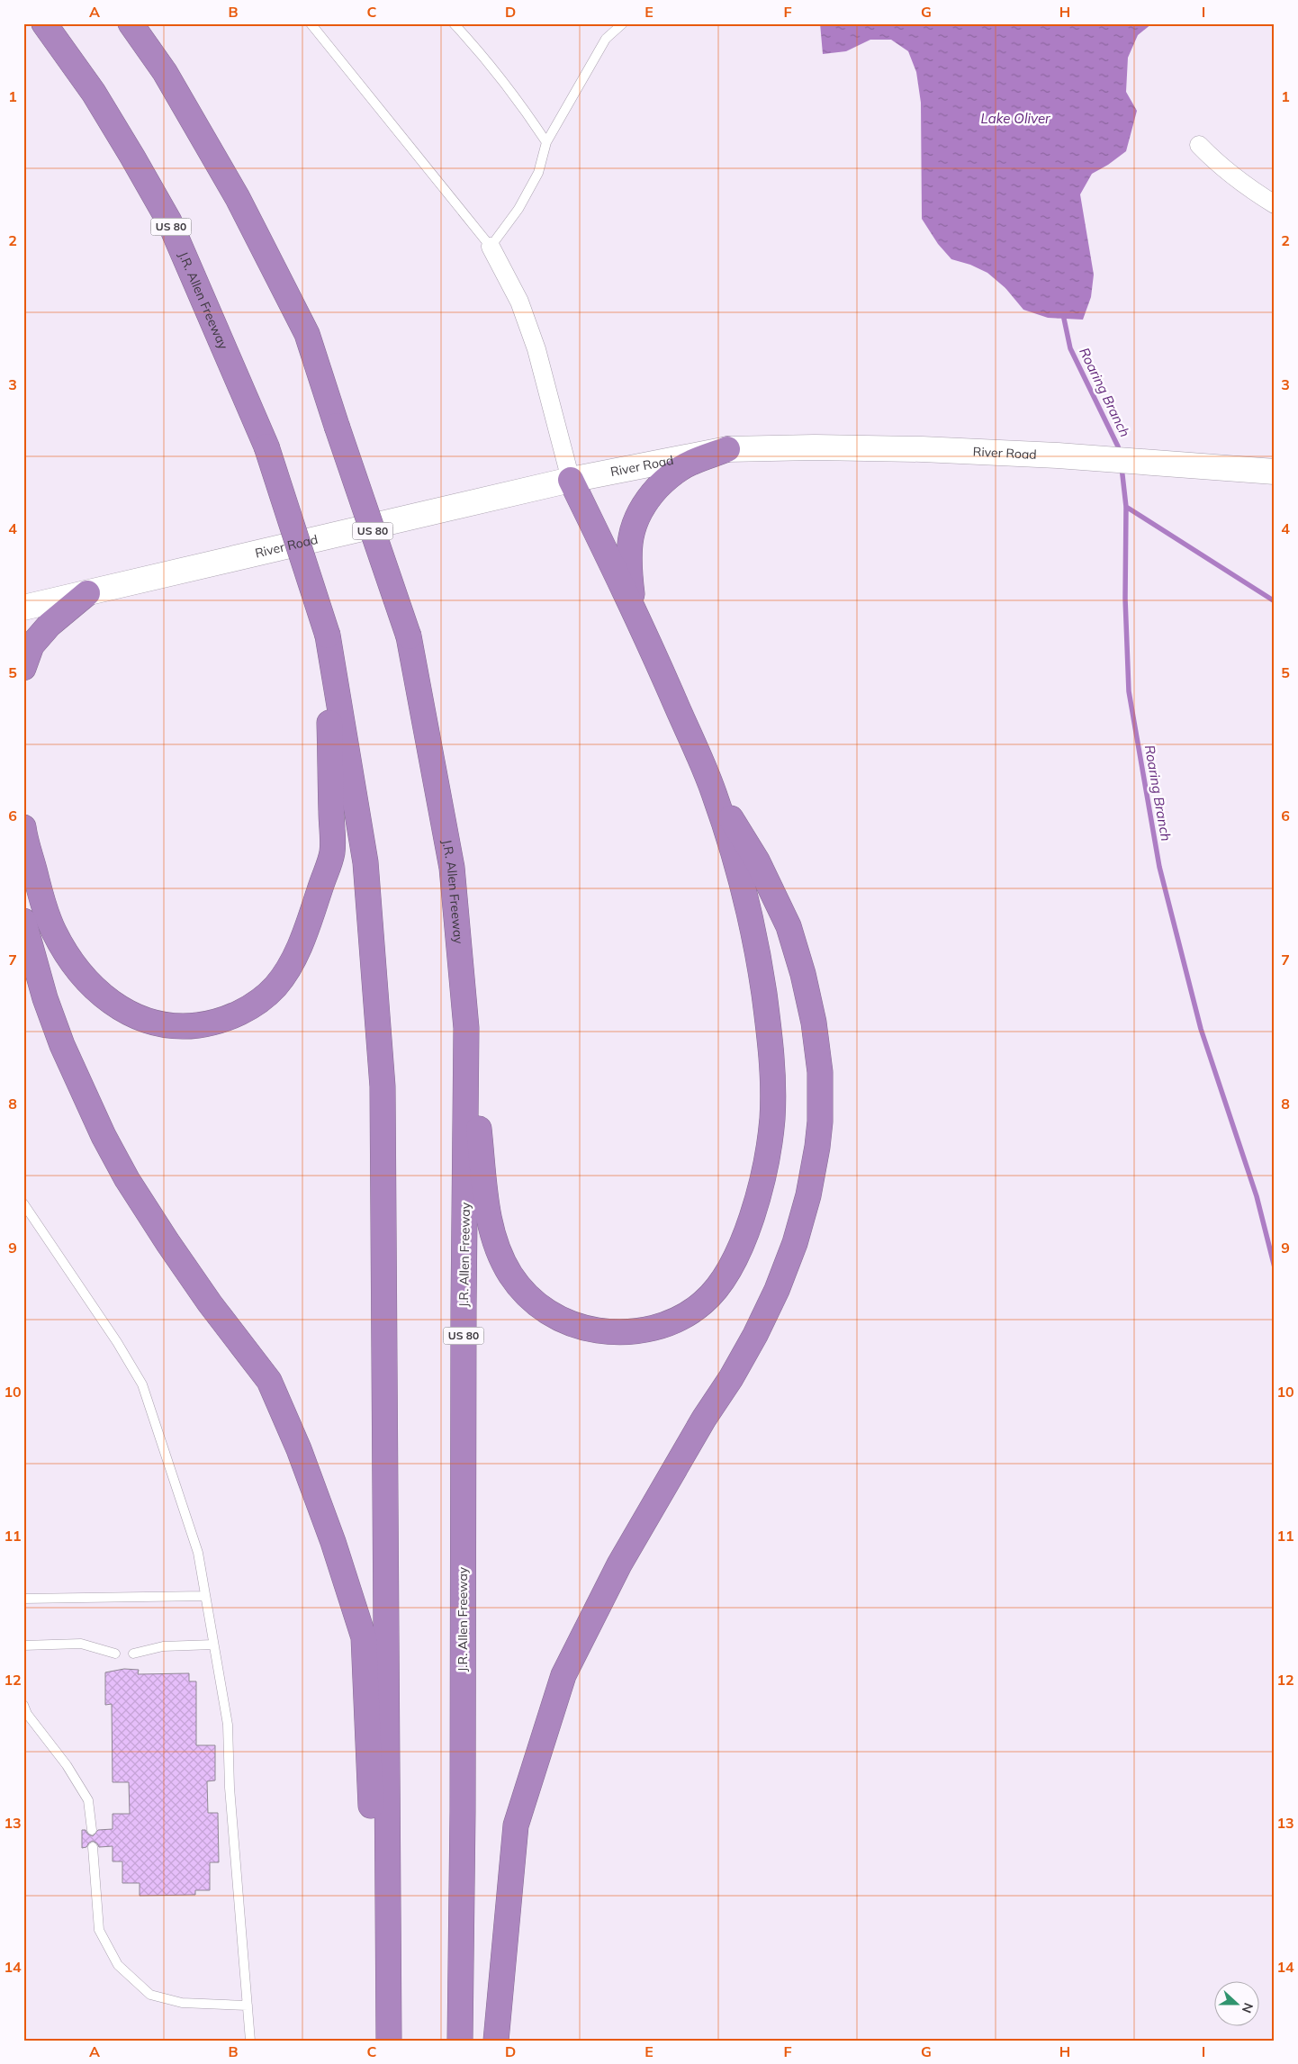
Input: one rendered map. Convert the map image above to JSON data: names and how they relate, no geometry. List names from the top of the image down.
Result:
{
  "streets": {
    "highway": ["US 80", "J.R. Allen Freeway"],
    "main road": ["River Road"]
  },
  "crossings": [
    ["US 80", "J.R. Allen Freeway"]
  ],
  "water": ["Lake Oliver", "Roaring Branch"],
  "north": "right",
  "grid": {
    "columns": [
      "A",
      "B",
      "C",
      "D",
      "E",
      "F",
      "G",
      "H",
      "I"
    ],
    "rows": [
      "1",
      "2",
      "3",
      "4",
      "5",
      "6",
      "7",
      "8",
      "9",
      "10",
      "11",
      "12",
      "13",
      "14"
    ]
  }
}
